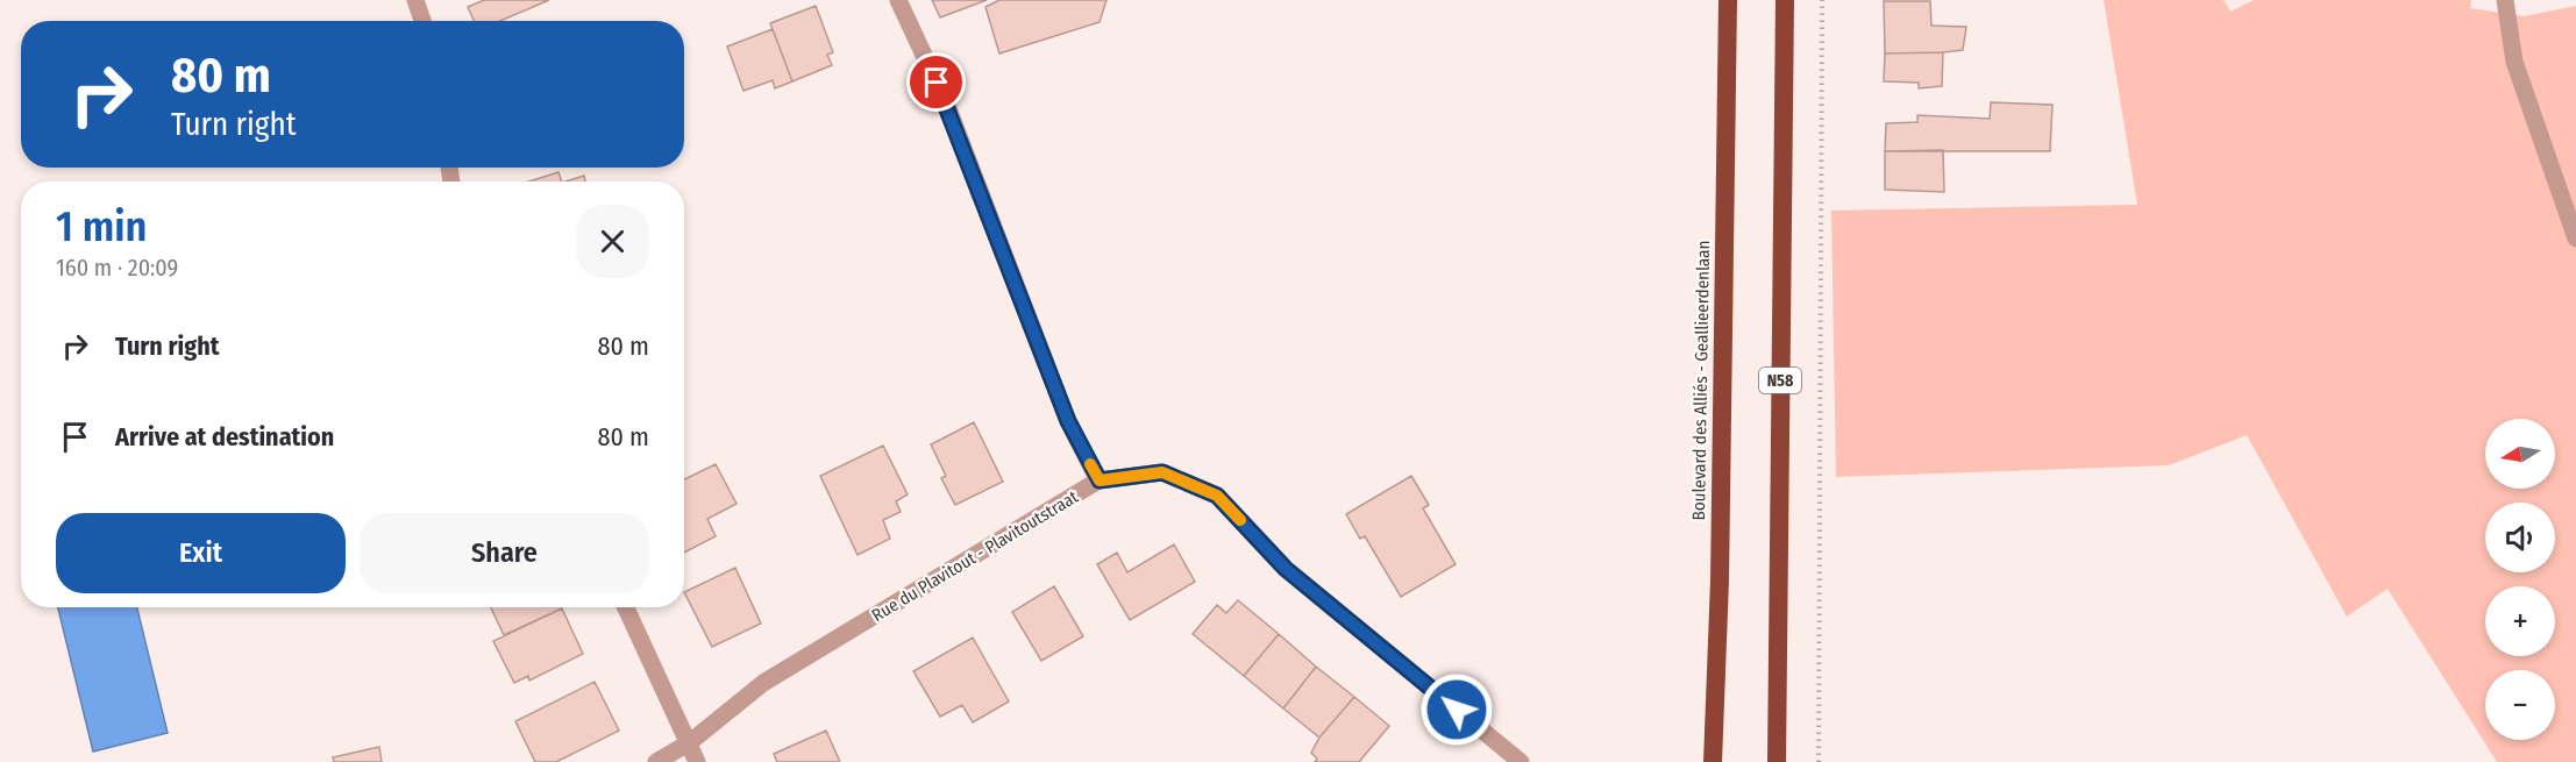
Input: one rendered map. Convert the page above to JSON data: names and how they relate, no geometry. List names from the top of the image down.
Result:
{
  "streets": {
    "highway": ["Boulevard des Alliés - Geallieerdenlaan", "N58"],
    "street": ["Rue du Plavitout - Plavitoutstraat"]
  },
  "north": "left",
  "page": {
    "turn": ["80 m", "Turn right"],
    "heading": ["1 min", "160 m · 20:09"],
    "list": [
      {
        "name": "Turn right",
        "value": "80 m"
      },
      {
        "name": "Arrive at destination",
        "value": "80 m"
      }
    ],
    "map_buttons": ["+", "−"],
    "buttons": ["Exit", "Share"]
  }
}
